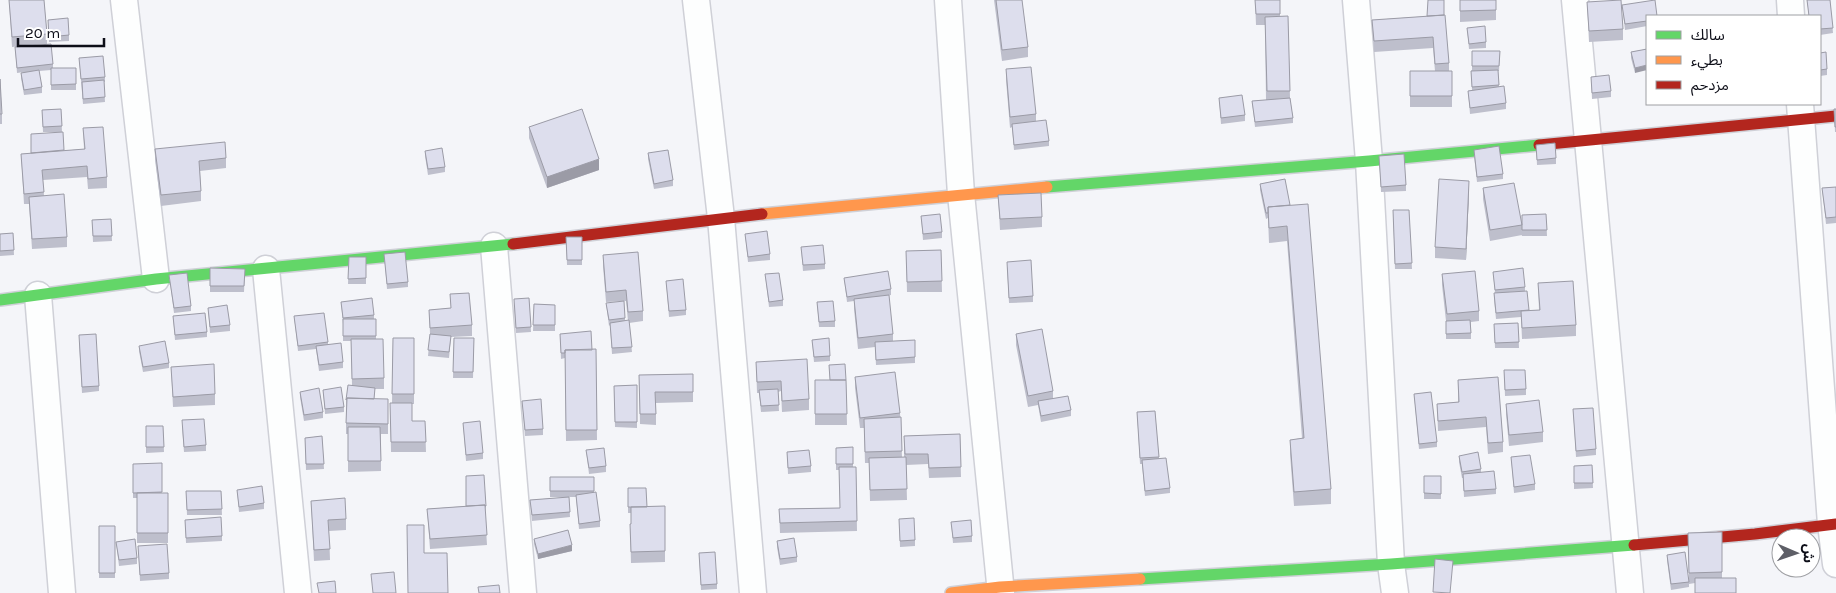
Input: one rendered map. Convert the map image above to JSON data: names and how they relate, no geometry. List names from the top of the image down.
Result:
{
  "legend": ["سالك", "بطيء", "مزدحم"],
  "scale_bar": "20 m",
  "north": "right"
}
